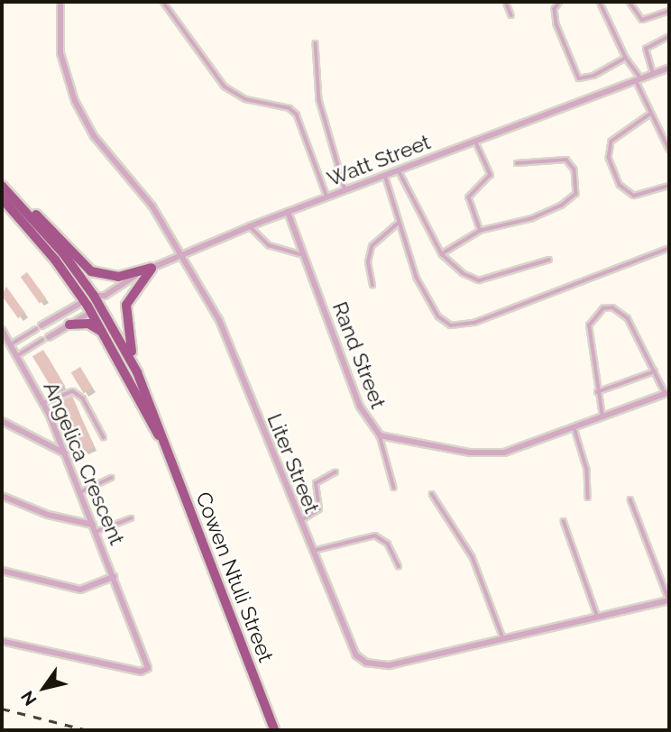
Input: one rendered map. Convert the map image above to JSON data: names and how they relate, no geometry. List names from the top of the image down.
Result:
{
  "streets": {
    "highway": ["Cowen Ntuli Street"],
    "street": [
      "Watt Street",
      "Rand Street",
      "Angelica Crescent",
      "Liter Street"
    ]
  },
  "crossings": [
    ["Watt Street", "Rand Street"],
    ["Watt Street", "Angelica Crescent"],
    ["Watt Street", "Liter Street"],
    ["Watt Street", "Cowen Ntuli Street"]
  ],
  "north": "bottom left"
}
